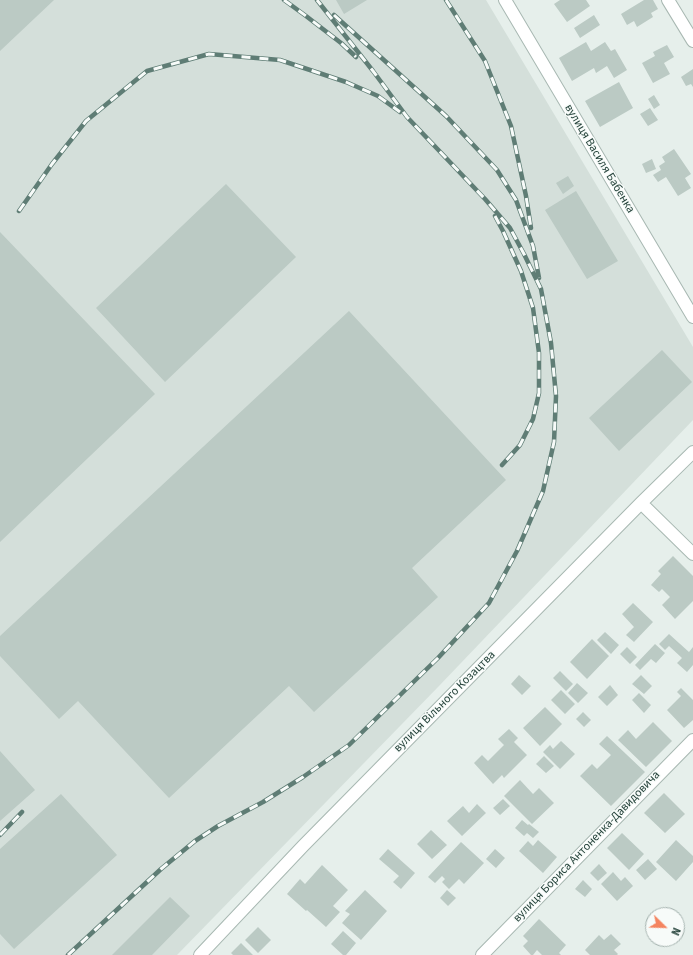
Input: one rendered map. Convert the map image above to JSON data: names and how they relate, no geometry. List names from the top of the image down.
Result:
{
  "streets": {
    "street": ["вулиця Василя Бабенка", "вулиця Вільного Козацтва", "вулиця Бориса Антоненка-Давидовича"]
  },
  "north": "bottom right"
}
